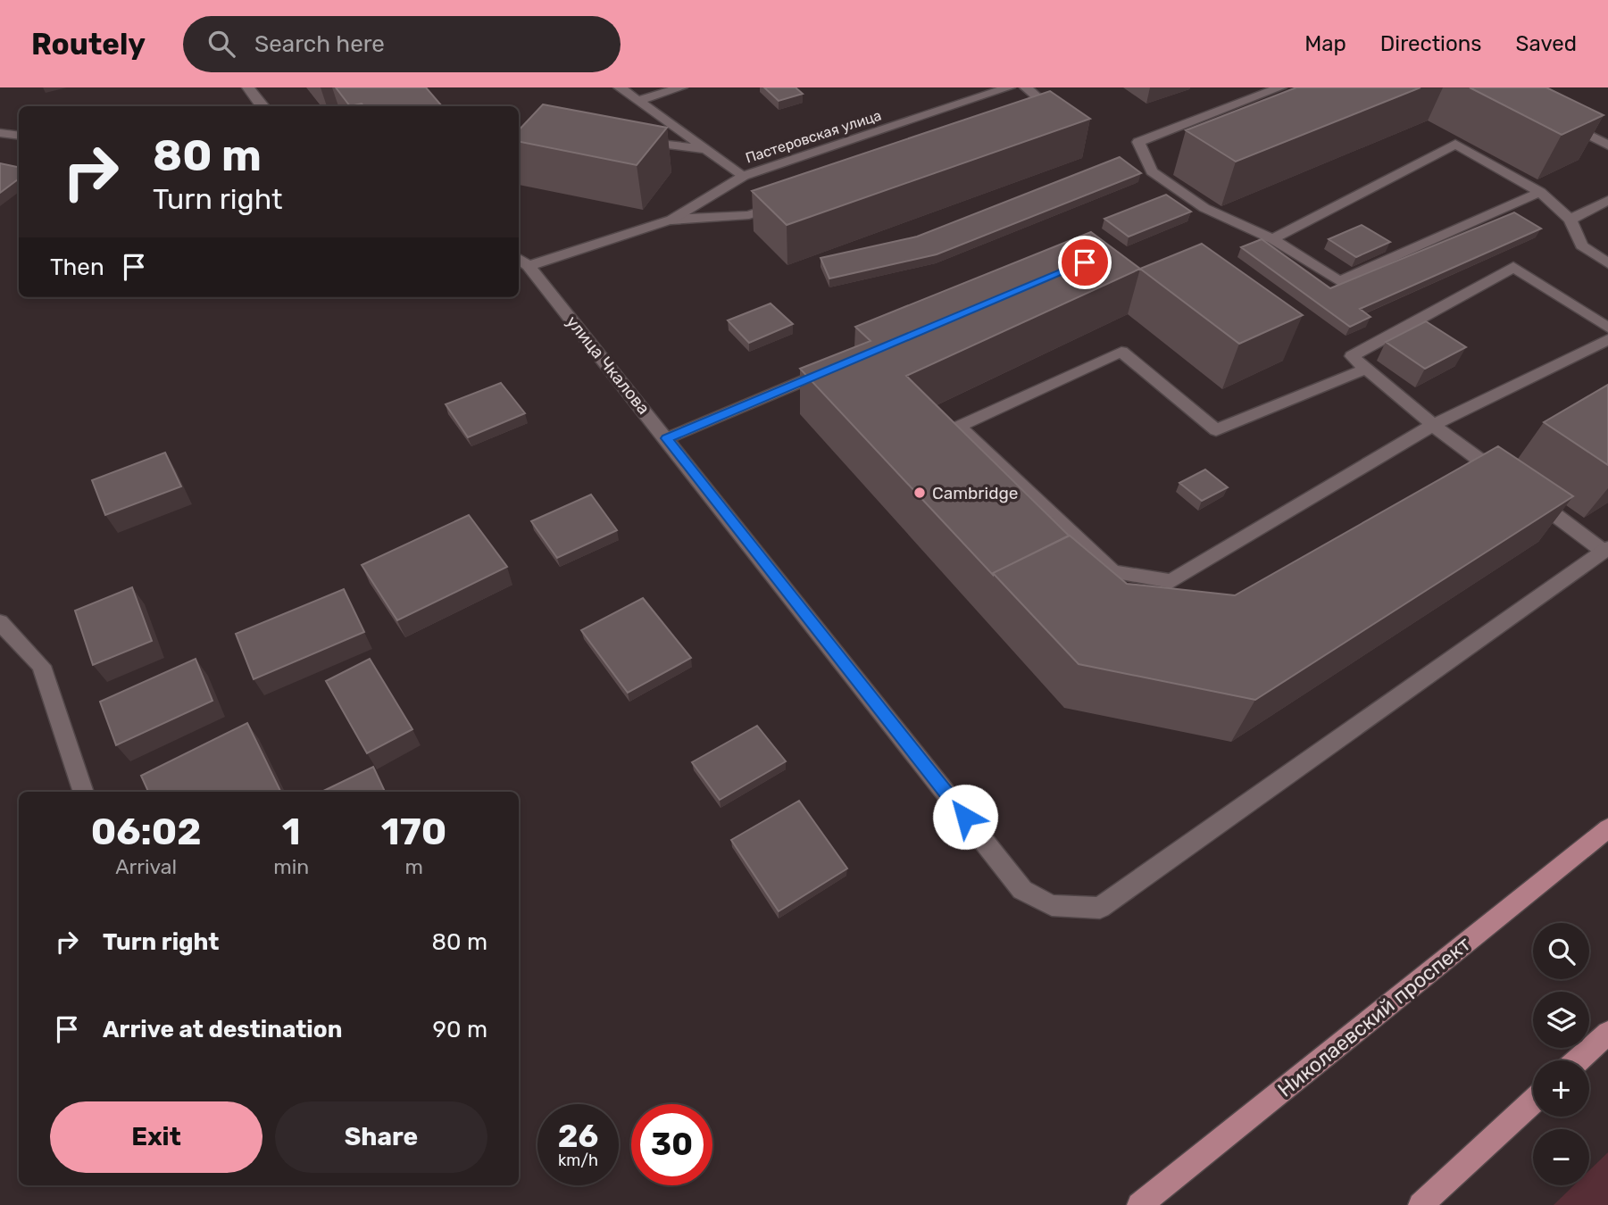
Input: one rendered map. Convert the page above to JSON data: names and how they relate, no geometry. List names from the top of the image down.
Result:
{
  "streets": {
    "main road": ["Николаевский проспект"],
    "street": ["Пастеровская улица", "улица Чкалова"]
  },
  "crossings": [
    ["Пастеровская улица", "улица Чкалова"]
  ],
  "places": ["Cambridge"],
  "page": {
    "header": "Routely",
    "search": "Search here",
    "nav": ["Map", "Directions", "Saved"],
    "turn": ["80 m", "Turn right"],
    "then": "Then",
    "eta": [
      "06:02",
      "Arrival",
      "1",
      "min",
      "170",
      "m"
    ],
    "list": [
      {
        "name": "Turn right",
        "value": "80 m"
      },
      {
        "name": "Arrive at destination",
        "value": "90 m"
      }
    ],
    "map_buttons": ["+", "−"],
    "buttons": ["Exit", "Share"],
    "speed": "26 km/h",
    "limit": "30"
  }
}
